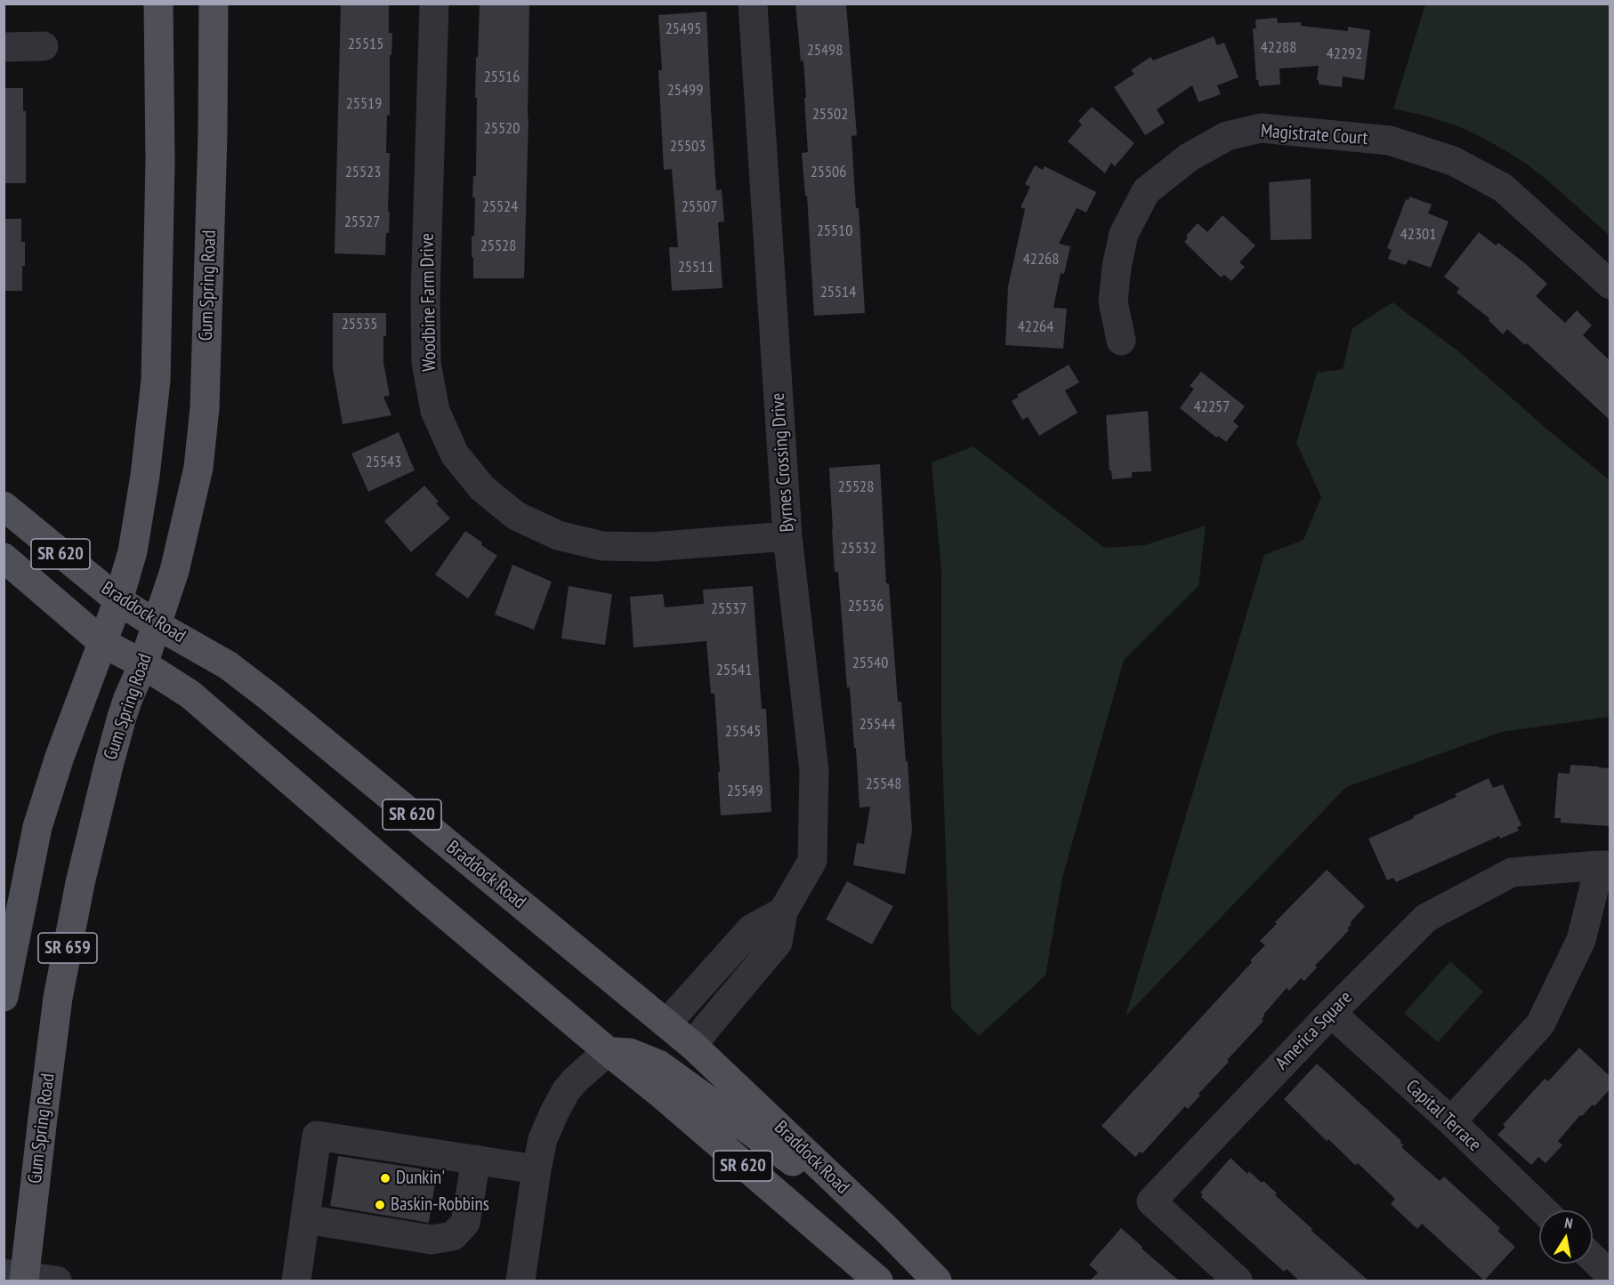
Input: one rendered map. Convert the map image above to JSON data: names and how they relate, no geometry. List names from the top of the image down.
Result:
{
  "streets": {
    "main road": [
      "Gum Spring Road",
      "SR 620",
      "Braddock Road",
      "SR 659"
    ],
    "street": [
      "Magistrate Court",
      "Woodbine Farm Drive",
      "Byrnes Crossing Drive",
      "America Square",
      "Capital Terrace"
    ]
  },
  "crossings": [
    ["Gum Spring Road", "SR 620"],
    ["Gum Spring Road", "Braddock Road"],
    ["Woodbine Farm Drive", "Byrnes Crossing Drive"],
    ["Byrnes Crossing Drive", "Braddock Road"],
    ["Braddock Road", "SR 659"],
    ["America Square", "Capital Terrace"]
  ],
  "places": ["Dunkin'", "Baskin-Robbins"],
  "house_numbers": [
    "25495",
    "25515",
    "42288",
    "25498",
    "42292",
    "25516",
    "25499",
    "25519",
    "25502",
    "25520",
    "25503",
    "25523",
    "25506",
    "25524",
    "25507",
    "25527",
    "25510",
    "42301",
    "25528",
    "42268",
    "25511",
    "25514",
    "25535",
    "42264",
    "42257",
    "25543",
    "25528",
    "25532",
    "25536",
    "25537",
    "25540",
    "25541",
    "25544",
    "25545",
    "25548",
    "25549"
  ],
  "north": "top"
}
